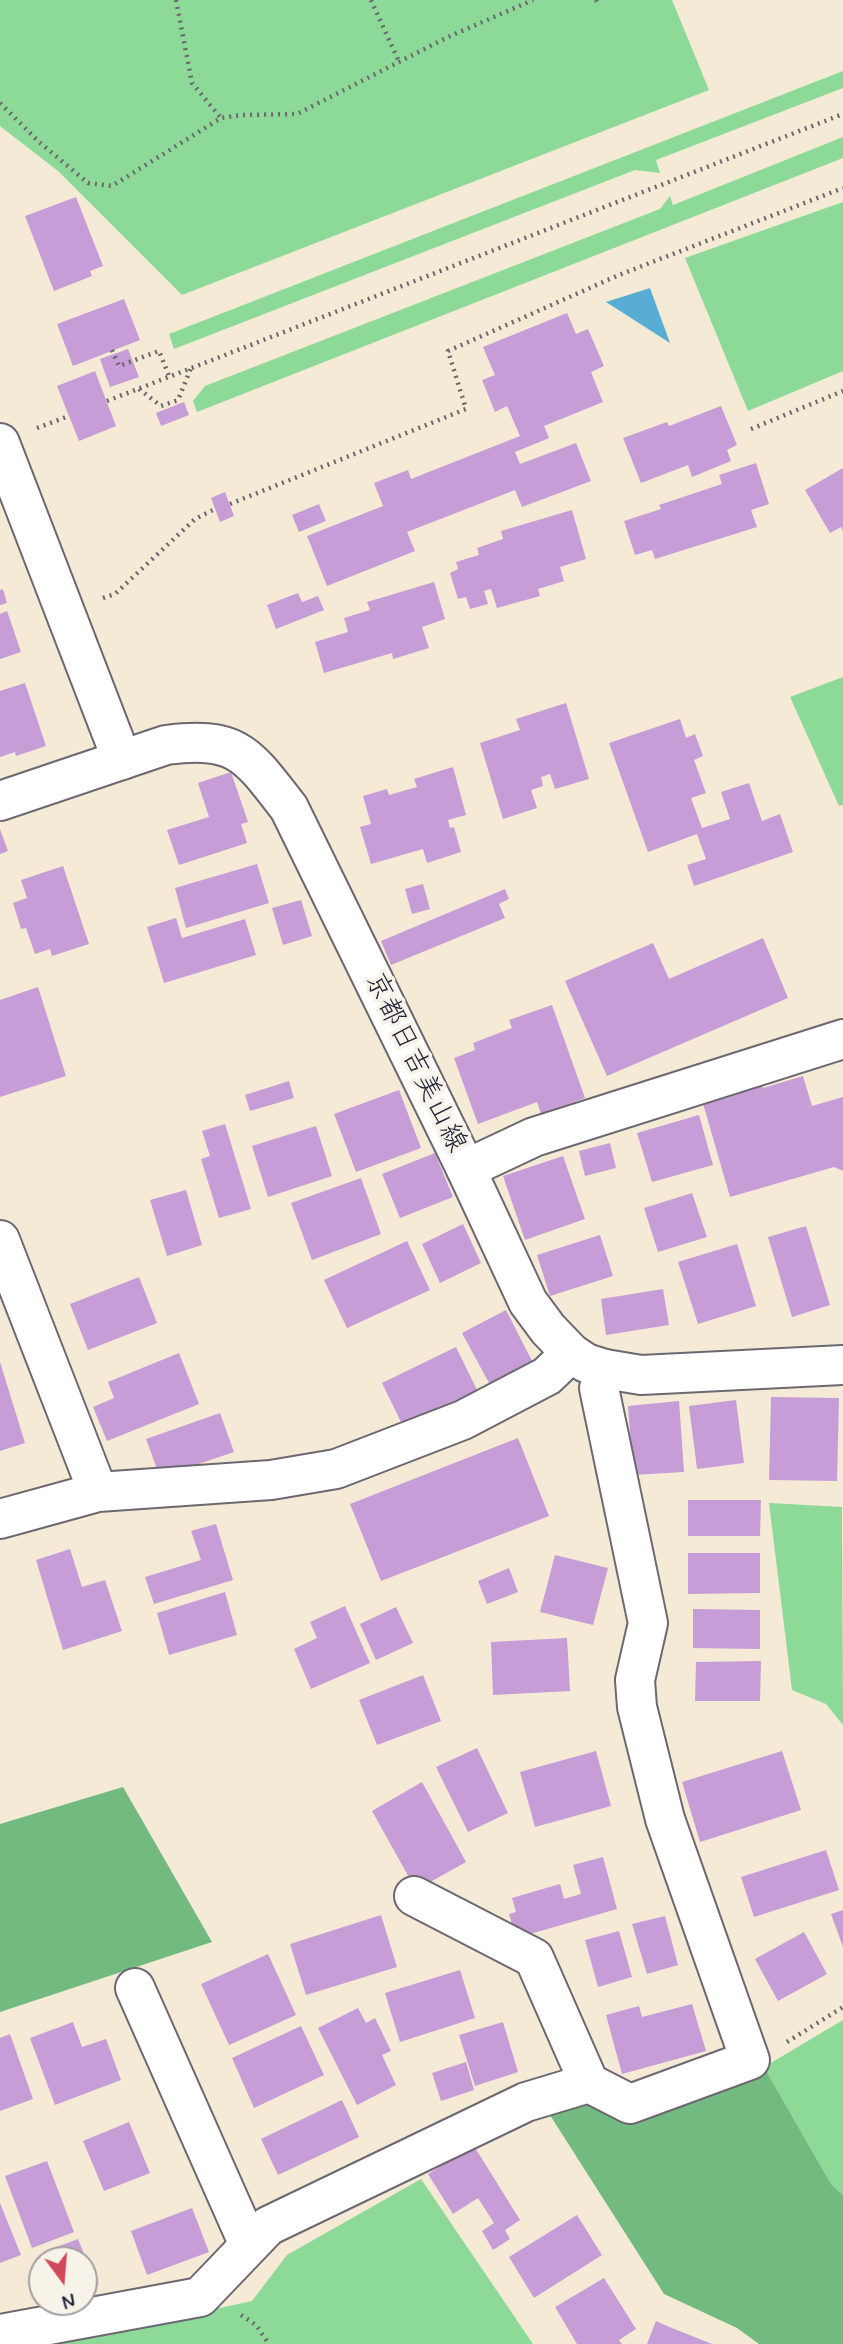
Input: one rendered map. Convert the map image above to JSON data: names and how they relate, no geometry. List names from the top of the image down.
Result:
{
  "streets": {
    "street": ["京都日吉美山線"]
  },
  "north": "bottom"
}
